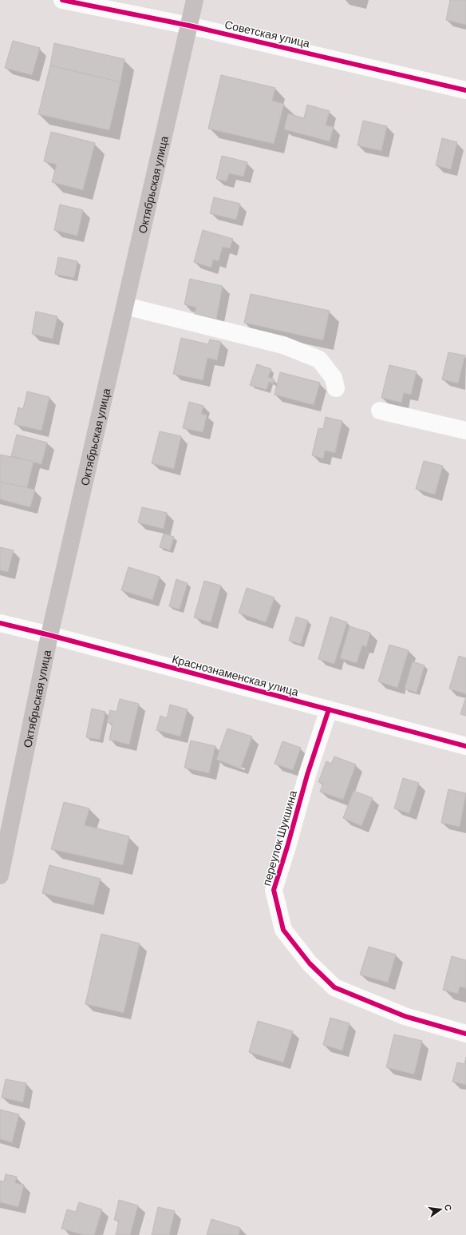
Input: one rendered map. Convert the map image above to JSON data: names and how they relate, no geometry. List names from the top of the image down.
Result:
{
  "streets": {
    "main road": ["Октябрьская улица"],
    "street": ["Советская улица", "Краснознаменская улица", "переулок Шукшина"]
  },
  "crossings": [
    ["Советская улица", "Октябрьская улица"],
    ["Октябрьская улица", "Краснознаменская улица"],
    ["Краснознаменская улица", "переулок Шукшина"]
  ],
  "north": "right"
}
